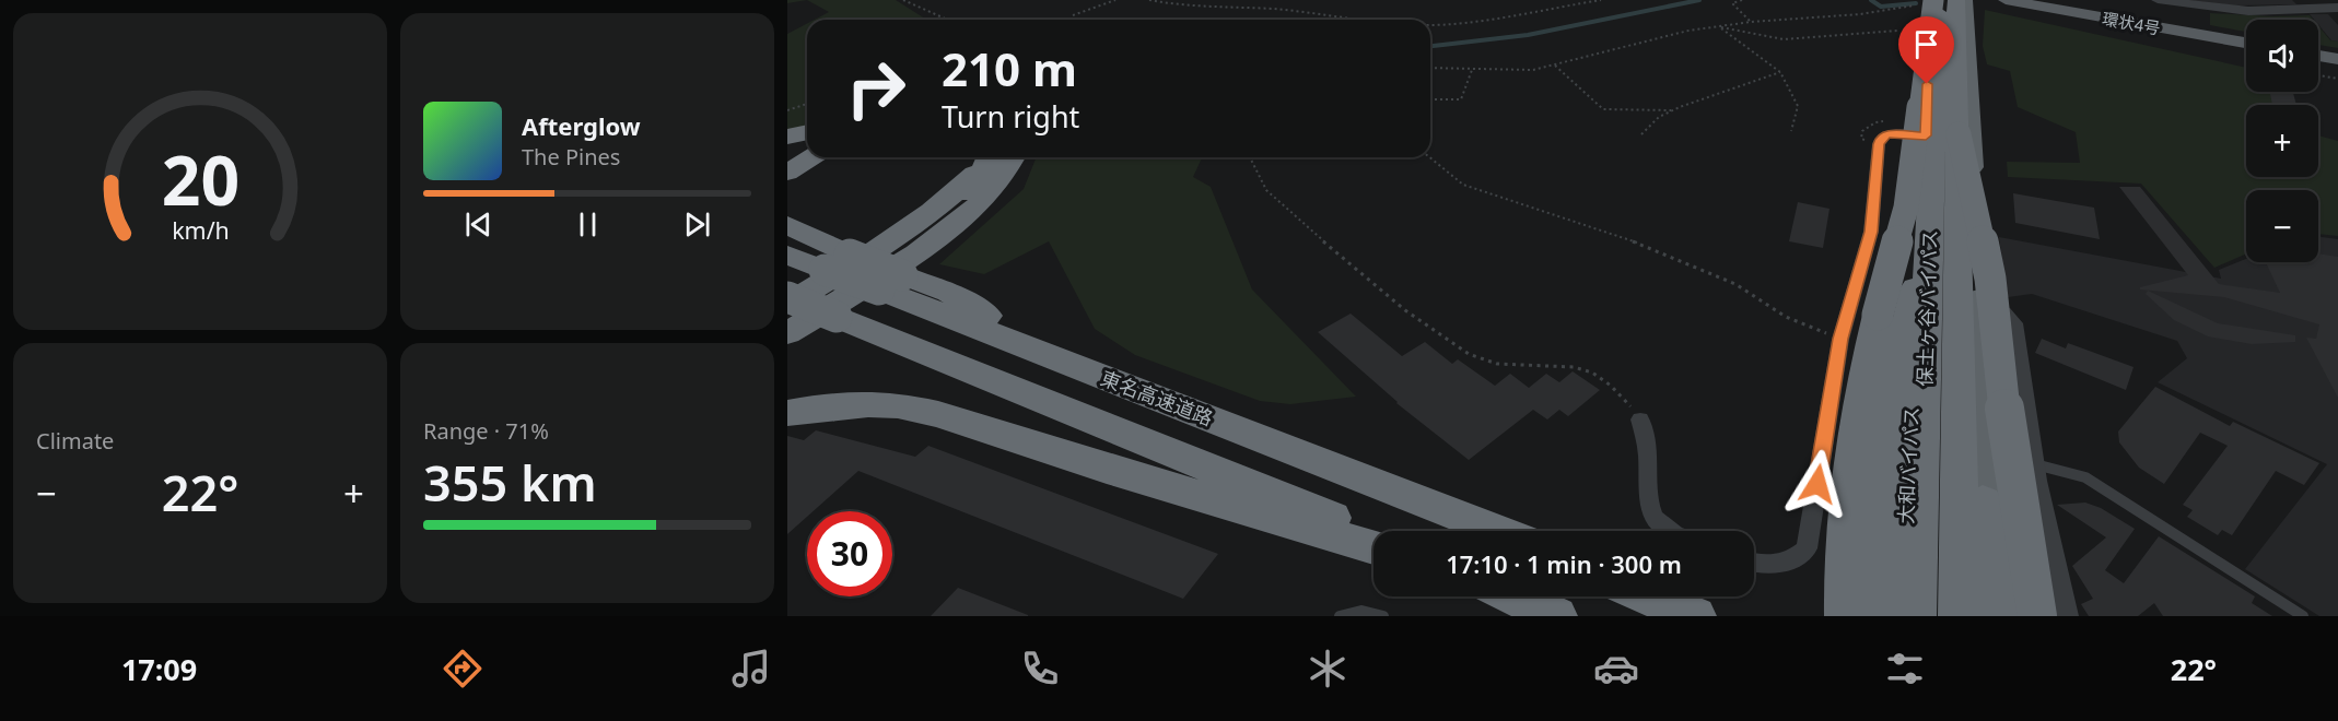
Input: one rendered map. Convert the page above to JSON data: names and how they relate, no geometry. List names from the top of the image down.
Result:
{
  "streets": {
    "highway": ["保土ヶ谷バイパス", "東名高速道路", "大和バイパス"],
    "main road": ["環状4号"]
  },
  "crossings": [
    ["保土ヶ谷バイパス", "大和バイパス"]
  ],
  "page": {
    "map_buttons": ["+", "−"],
    "turn": ["210 m", "Turn right"],
    "song": ["Afterglow", "The Pines"],
    "tile": [
      "Climate",
      ["Range · 71%", "355 km"]
    ],
    "heat": ["−", "22°", "+"],
    "limit": "30",
    "trip": "17:10 · 1 min · 300 m",
    "tabs": ["17:09", "22°"],
    "gauge": ["20", "km/h"]
  }
}
